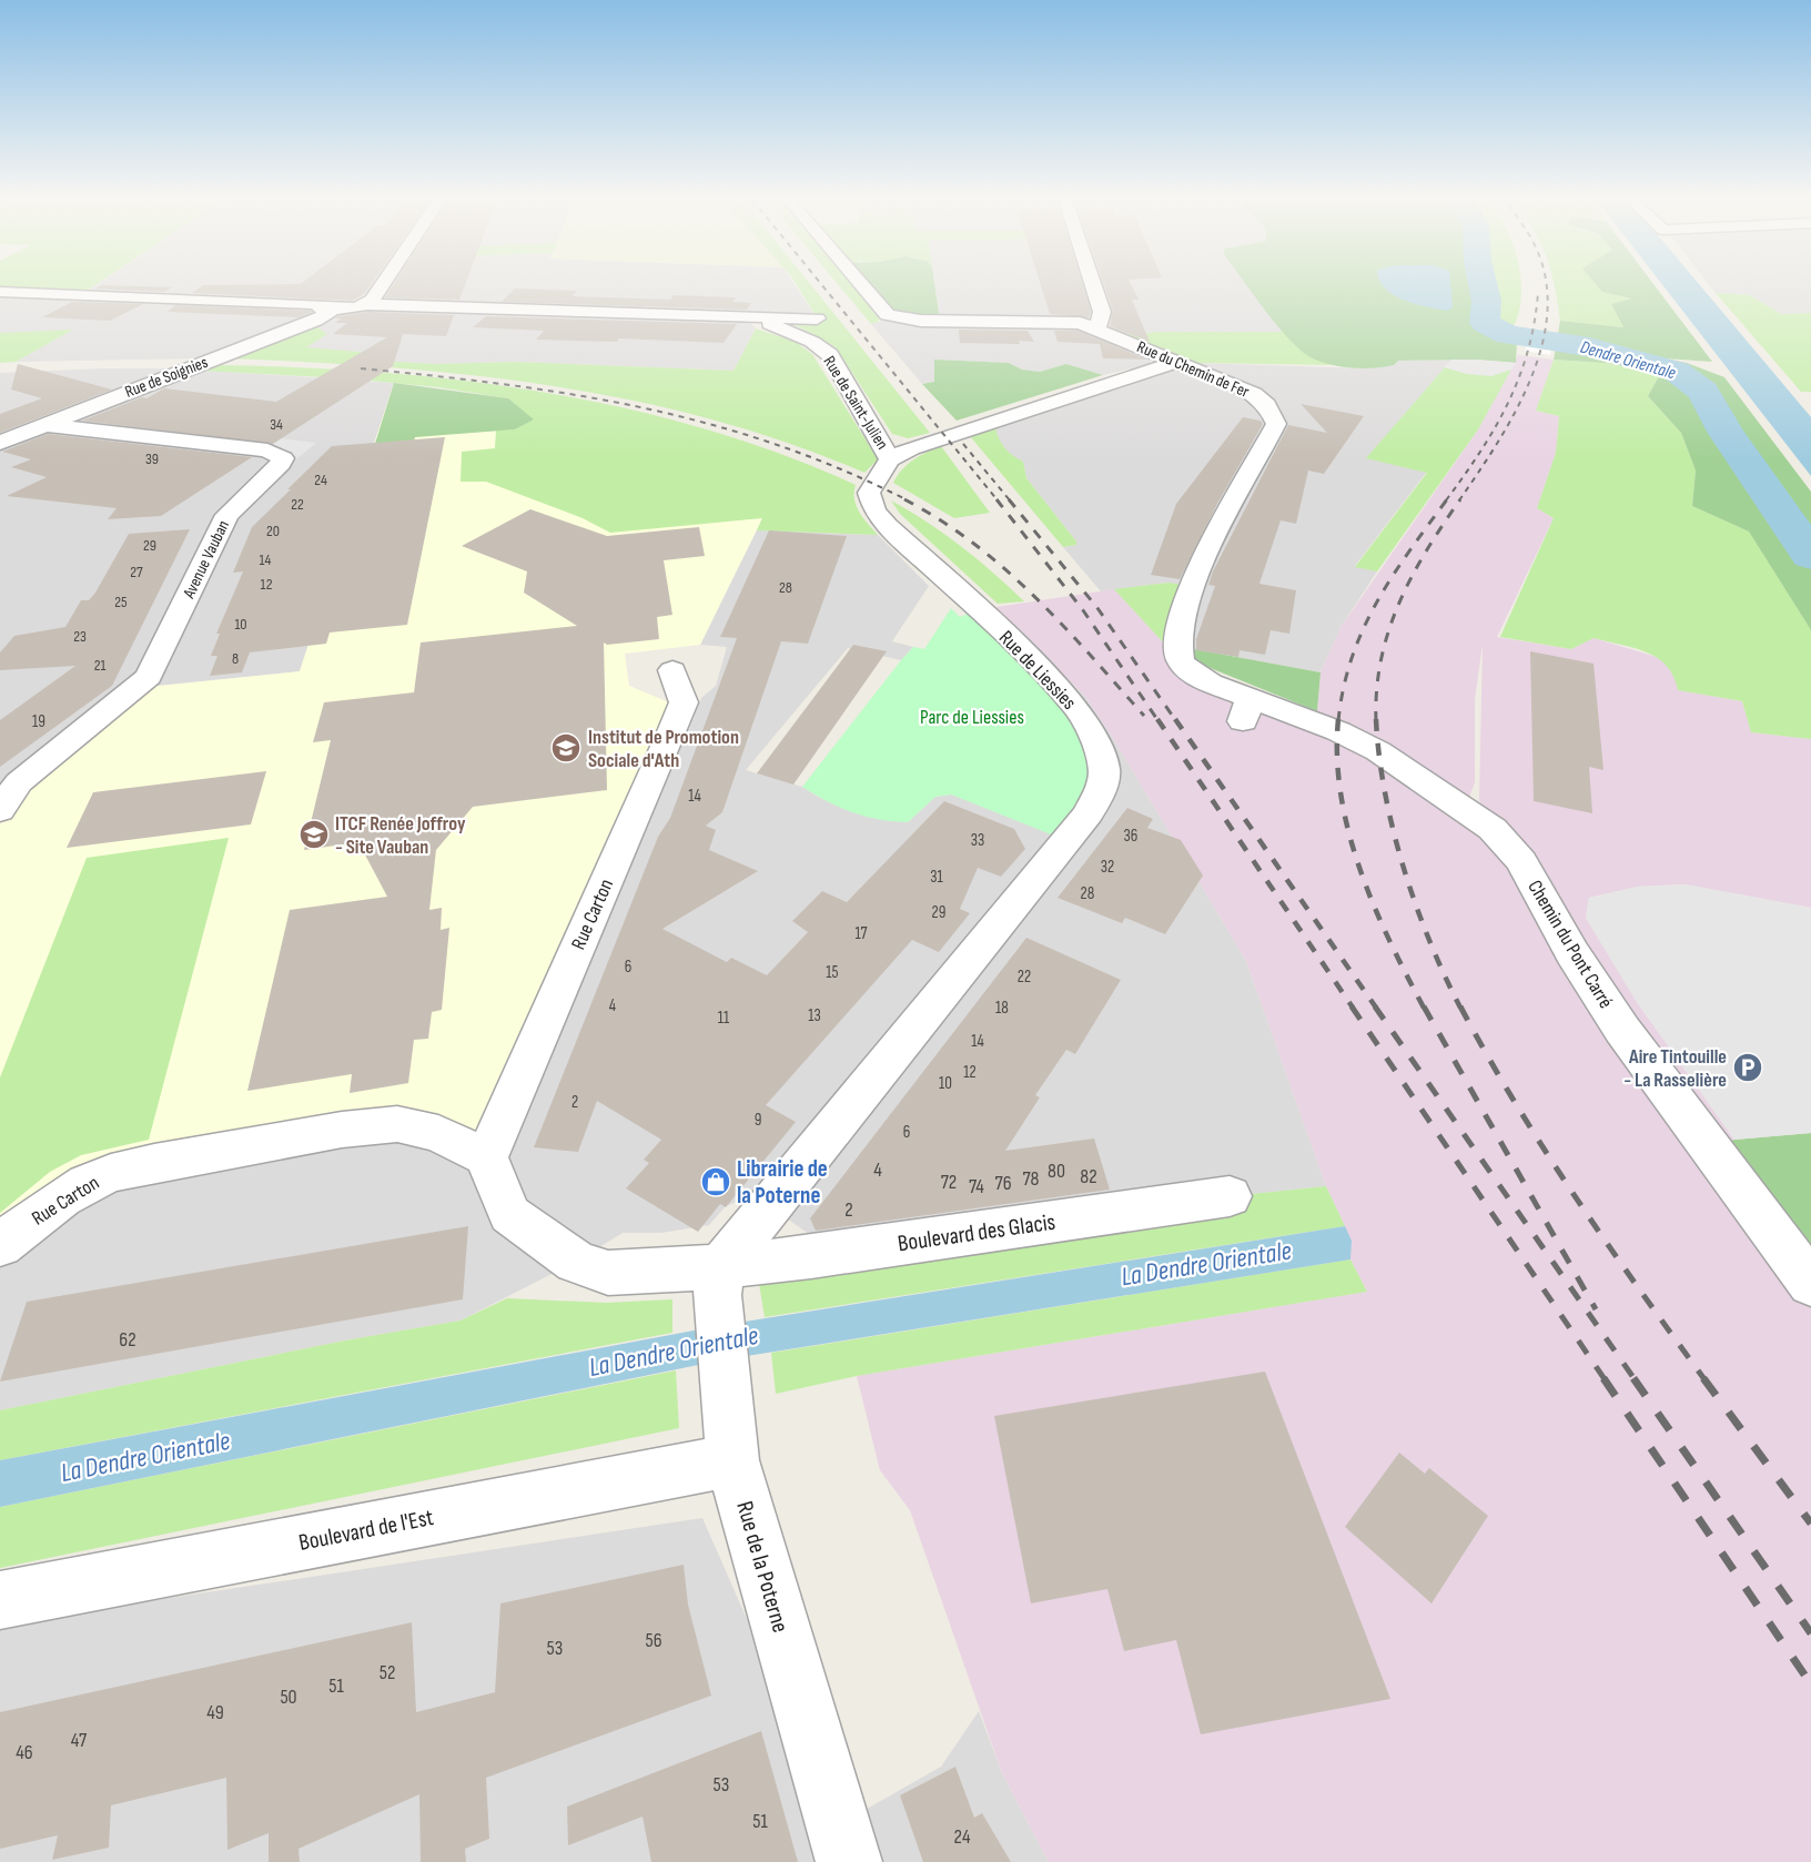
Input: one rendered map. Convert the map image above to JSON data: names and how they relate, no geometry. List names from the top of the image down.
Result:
{
  "streets": {
    "street": [
      "Rue du Chemin de Fer",
      "Rue de Soignies",
      "Rue de Saint-Julien",
      "Avenue Vauban",
      "Rue de Liessies",
      "Rue Carton",
      "Chemin du Pont Carré",
      "Boulevard des Glacis",
      "Boulevard de l'Est",
      "Rue de la Poterne"
    ]
  },
  "crossings": [
    ["Rue du Chemin de Fer", "Chemin du Pont Carré"],
    ["Rue de Soignies", "Rue de Saint-Julien"],
    ["Rue de Soignies", "Avenue Vauban"],
    ["Rue de Saint-Julien", "Rue de Liessies"],
    ["Rue de Liessies", "Boulevard des Glacis"],
    ["Rue de Liessies", "Rue de la Poterne"],
    ["Boulevard des Glacis", "Rue de la Poterne"],
    ["Boulevard de l'Est", "Rue de la Poterne"]
  ],
  "water": ["Dendre Orientale", "La Dendre Orientale"],
  "parks": ["Parc de Liessies"],
  "places": {
    "school or university": ["Institut de Promotion Sociale d'Ath", "ITCF Renée Joffroy - Site Vauban"],
    "parking": ["Aire Tintouille - La Rasselière"],
    "shop": ["Librairie de la Poterne"]
  },
  "house_numbers": [
    "34",
    "39",
    "24",
    "22",
    "20",
    "29",
    "14",
    "27",
    "12",
    "28",
    "25",
    "10",
    "23",
    "8",
    "21",
    "19",
    "14",
    "36",
    "33",
    "32",
    "31",
    "28",
    "29",
    "17",
    "6",
    "15",
    "22",
    "4",
    "18",
    "13",
    "11",
    "14",
    "12",
    "10",
    "2",
    "9",
    "6",
    "4",
    "80",
    "82",
    "78",
    "72",
    "76",
    "74",
    "2",
    "62",
    "56",
    "53",
    "52",
    "51",
    "50",
    "49",
    "47",
    "46",
    "53",
    "51",
    "24"
  ]
}
